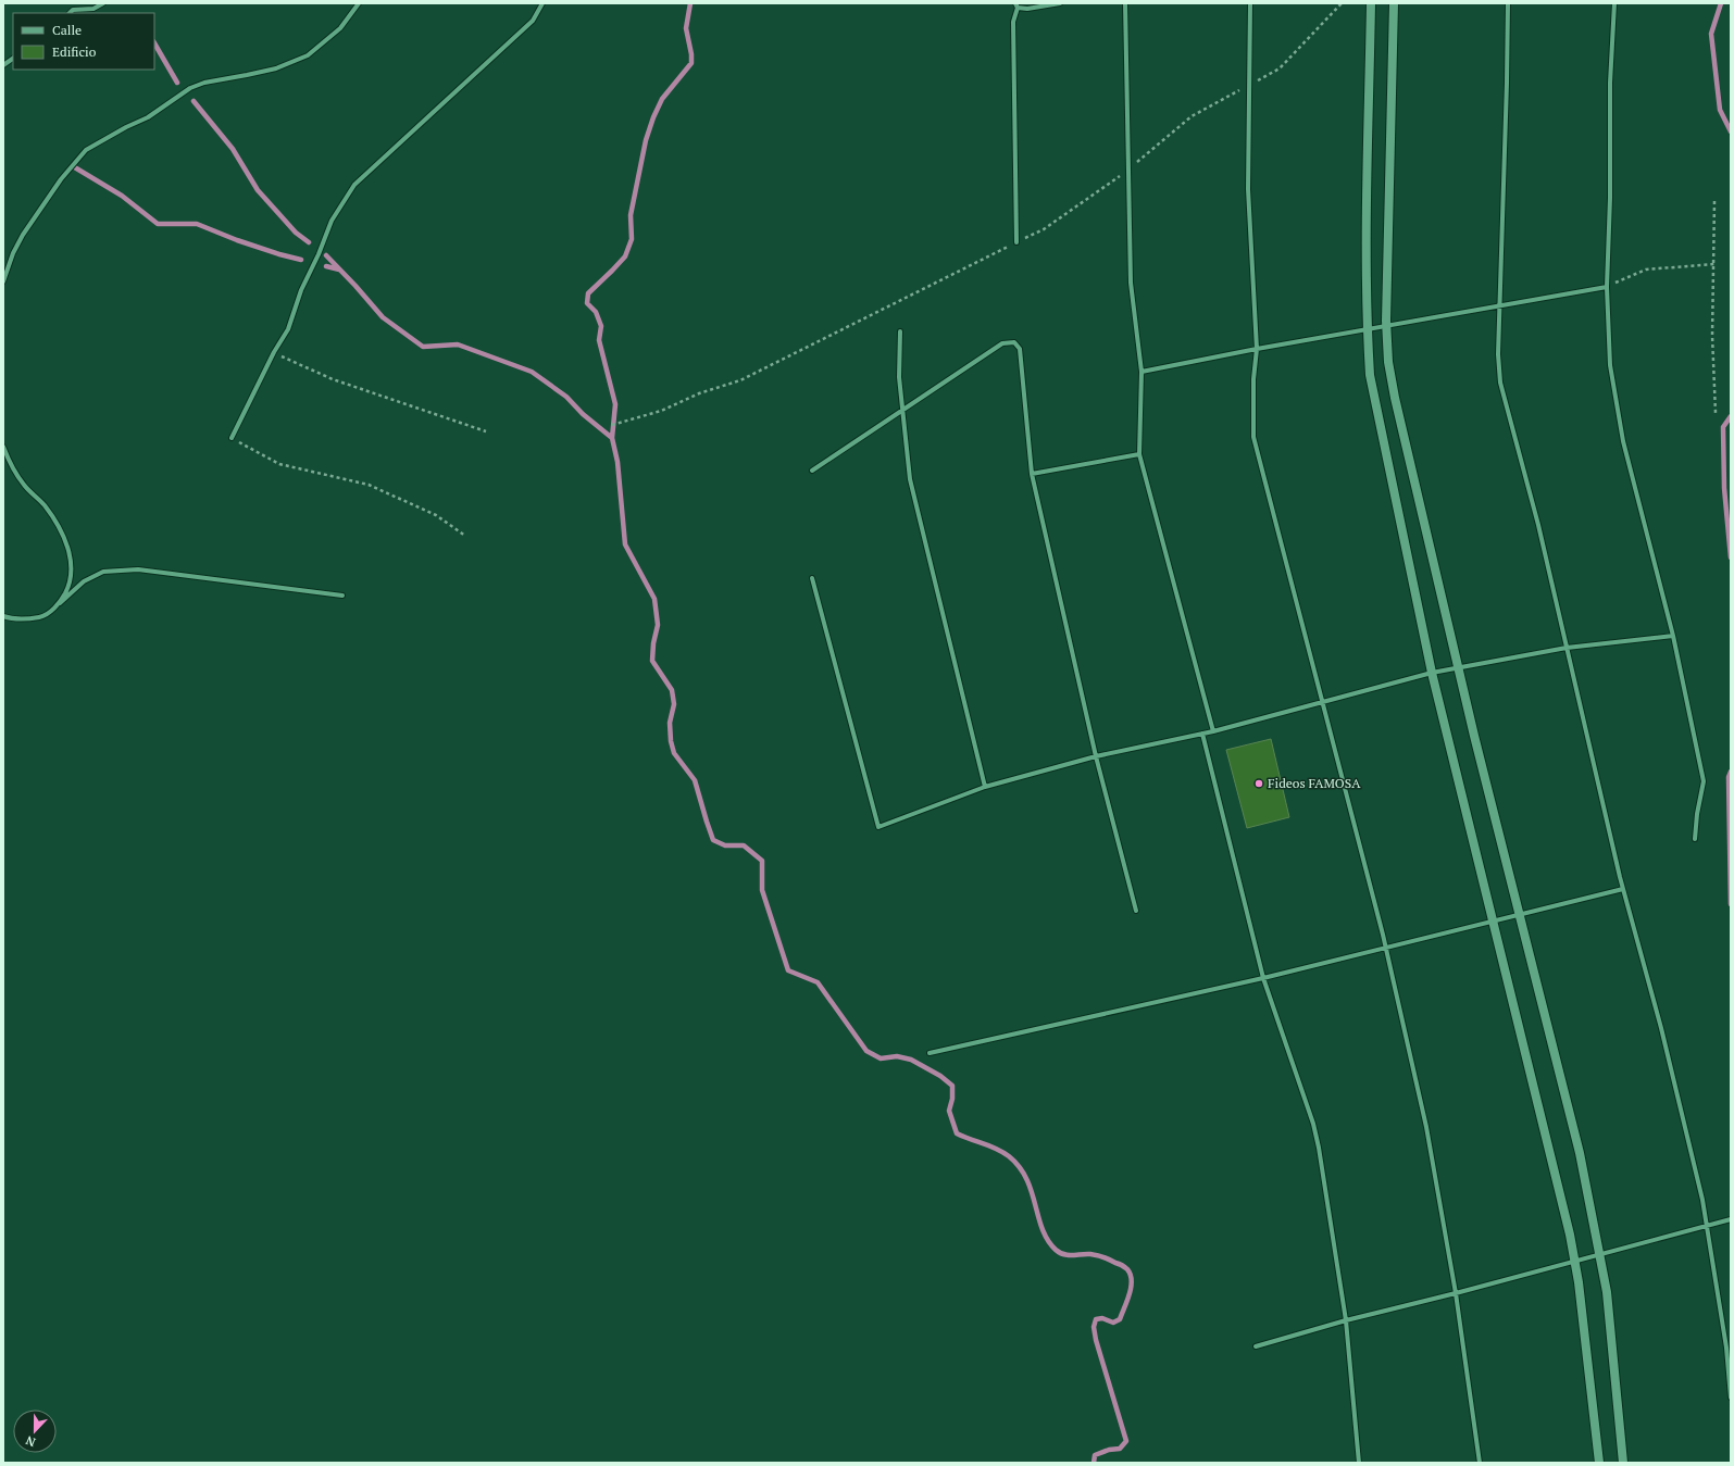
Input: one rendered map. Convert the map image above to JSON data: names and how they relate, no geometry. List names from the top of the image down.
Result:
{
  "places": ["Fideos FAMOSA"],
  "legend": ["Calle", "Edificio"],
  "north": "bottom"
}
